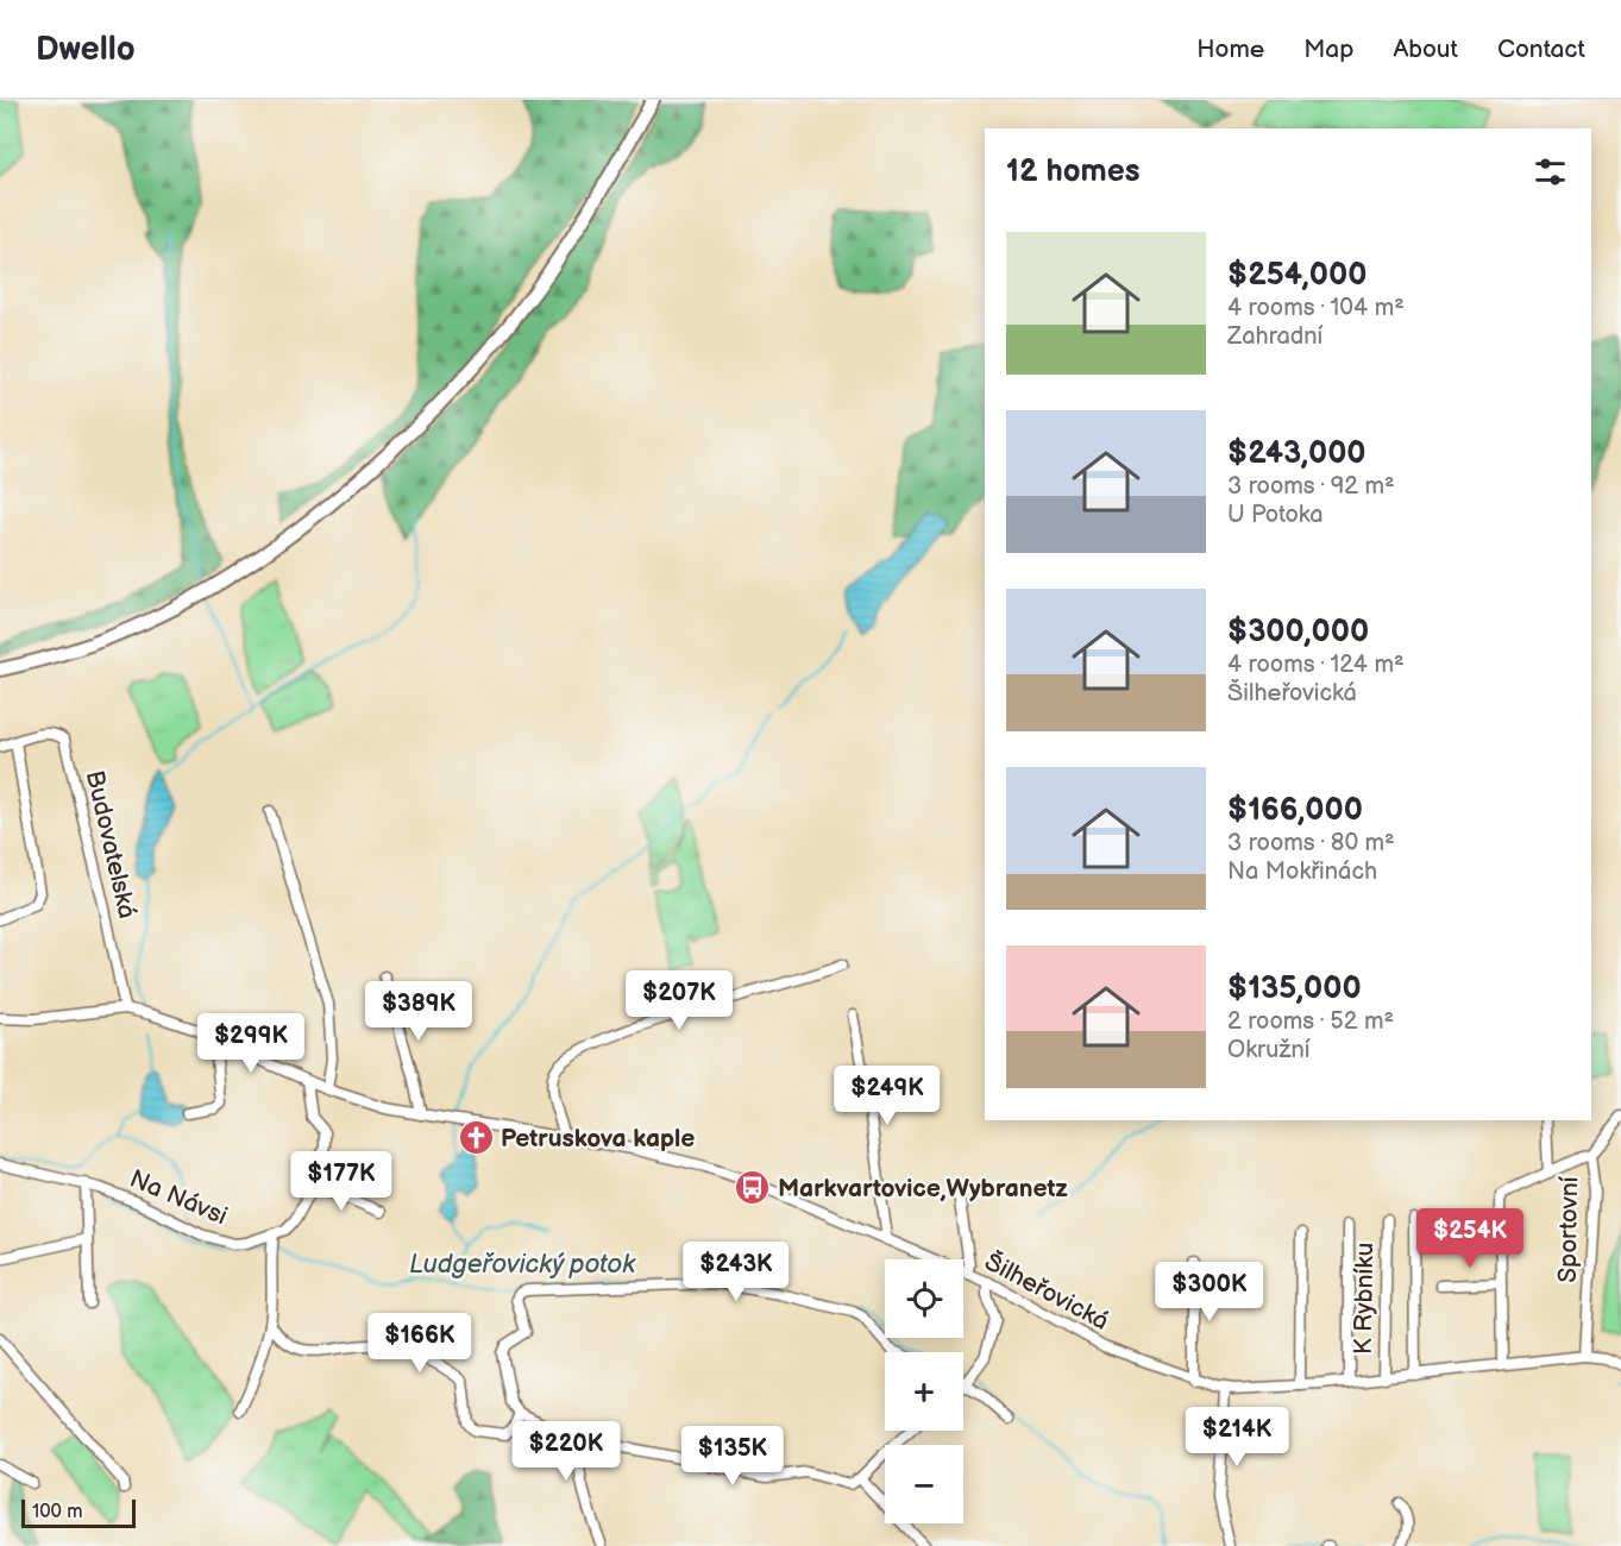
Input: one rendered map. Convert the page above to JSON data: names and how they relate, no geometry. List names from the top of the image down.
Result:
{
  "streets": {
    "street": [
      "Budovatelská",
      "Na Návsi",
      "Sportovní",
      "Šilheřovická",
      "K Rybníku"
    ]
  },
  "crossings": [
    ["Budovatelská", "Šilheřovická"],
    ["Na Návsi", "Šilheřovická"],
    ["Sportovní", "Šilheřovická"],
    ["Šilheřovická", "K Rybníku"]
  ],
  "water": ["Ludgeřovický potok"],
  "places": {
    "church": ["Petruskova kaple"],
    "bus stop": ["Markvartovice,Wybranetz"]
  },
  "scale_bar": "100 m",
  "page": {
    "header": "Dwello",
    "nav": [
      "Home",
      "Map",
      "About",
      "Contact"
    ],
    "heading": "12 homes",
    "list": [
      {
        "name": "$254,000",
        "note": "4 rooms · 104 m² · Zahradní"
      },
      {
        "name": "$243,000",
        "note": "3 rooms · 92 m² · U Potoka"
      },
      {
        "name": "$300,000",
        "note": "4 rooms · 124 m² · Šilheřovická"
      },
      {
        "name": "$166,000",
        "note": "3 rooms · 80 m² · Na Mokřinách"
      },
      {
        "name": "$135,000",
        "note": "2 rooms · 52 m² · Okružní"
      }
    ],
    "price": [
      "$207K",
      "$389K",
      "$299K",
      "$249K",
      "$177K",
      "$254K",
      "$243K",
      "$300K",
      "$166K",
      "$214K",
      "$220K",
      "$135K"
    ],
    "map_buttons": ["+", "−"],
    "scale": "100 m"
  }
}
